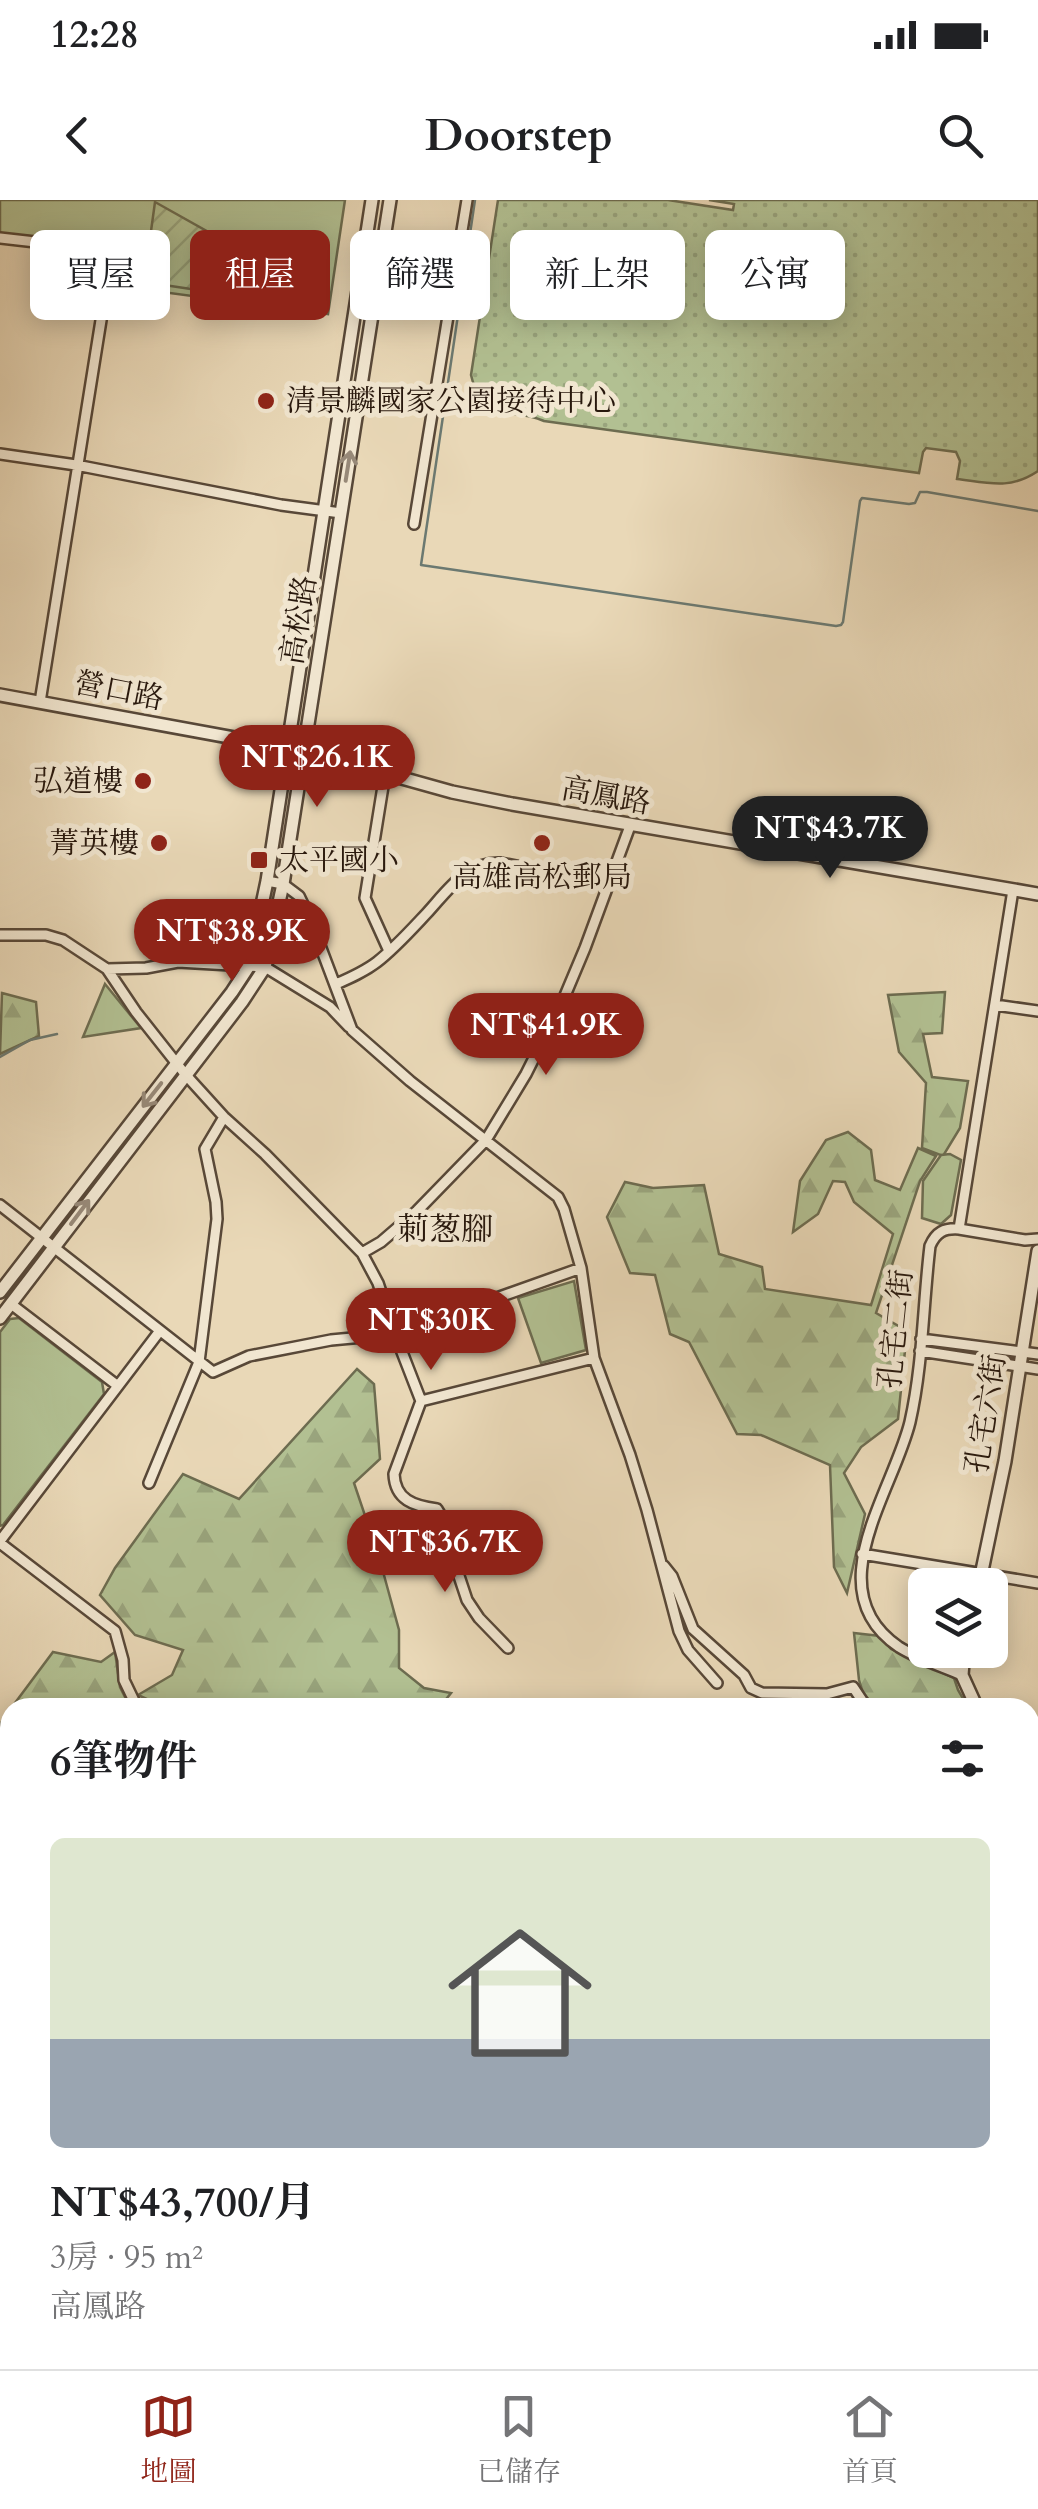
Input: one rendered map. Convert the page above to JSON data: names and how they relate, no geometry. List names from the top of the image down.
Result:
{
  "streets": {
    "street": [
      "高松路",
      "營口路",
      "高鳳路",
      "孔宅二街",
      "孔宅六街"
    ]
  },
  "crossings": [
    ["高松路", "營口路"],
    ["高松路", "高鳳路"],
    ["營口路", "高鳳路"]
  ],
  "districts": ["莿葱腳"],
  "places": {
    "other": [
      "清景麟國家公園接待中心",
      "弘道樓",
      "菁英樓",
      "高雄高松郵局"
    ],
    "transit": ["太平國小"]
  },
  "page": {
    "status": "12:28",
    "header": "Doorstep",
    "chip": [
      "買屋",
      "租屋",
      "篩選",
      "新上架",
      "公寓"
    ],
    "price": [
      "NT$26.1K",
      "NT$43.7K",
      "NT$38.9K",
      "NT$41.9K",
      "NT$30K",
      "NT$36.7K"
    ],
    "heading": "6筆物件",
    "list": [
      {
        "name": "NT$43,700/月",
        "note": "3房 · 95 m² · 高鳳路"
      }
    ],
    "tabs": ["地圖", "已儲存", "首頁"]
  }
}
